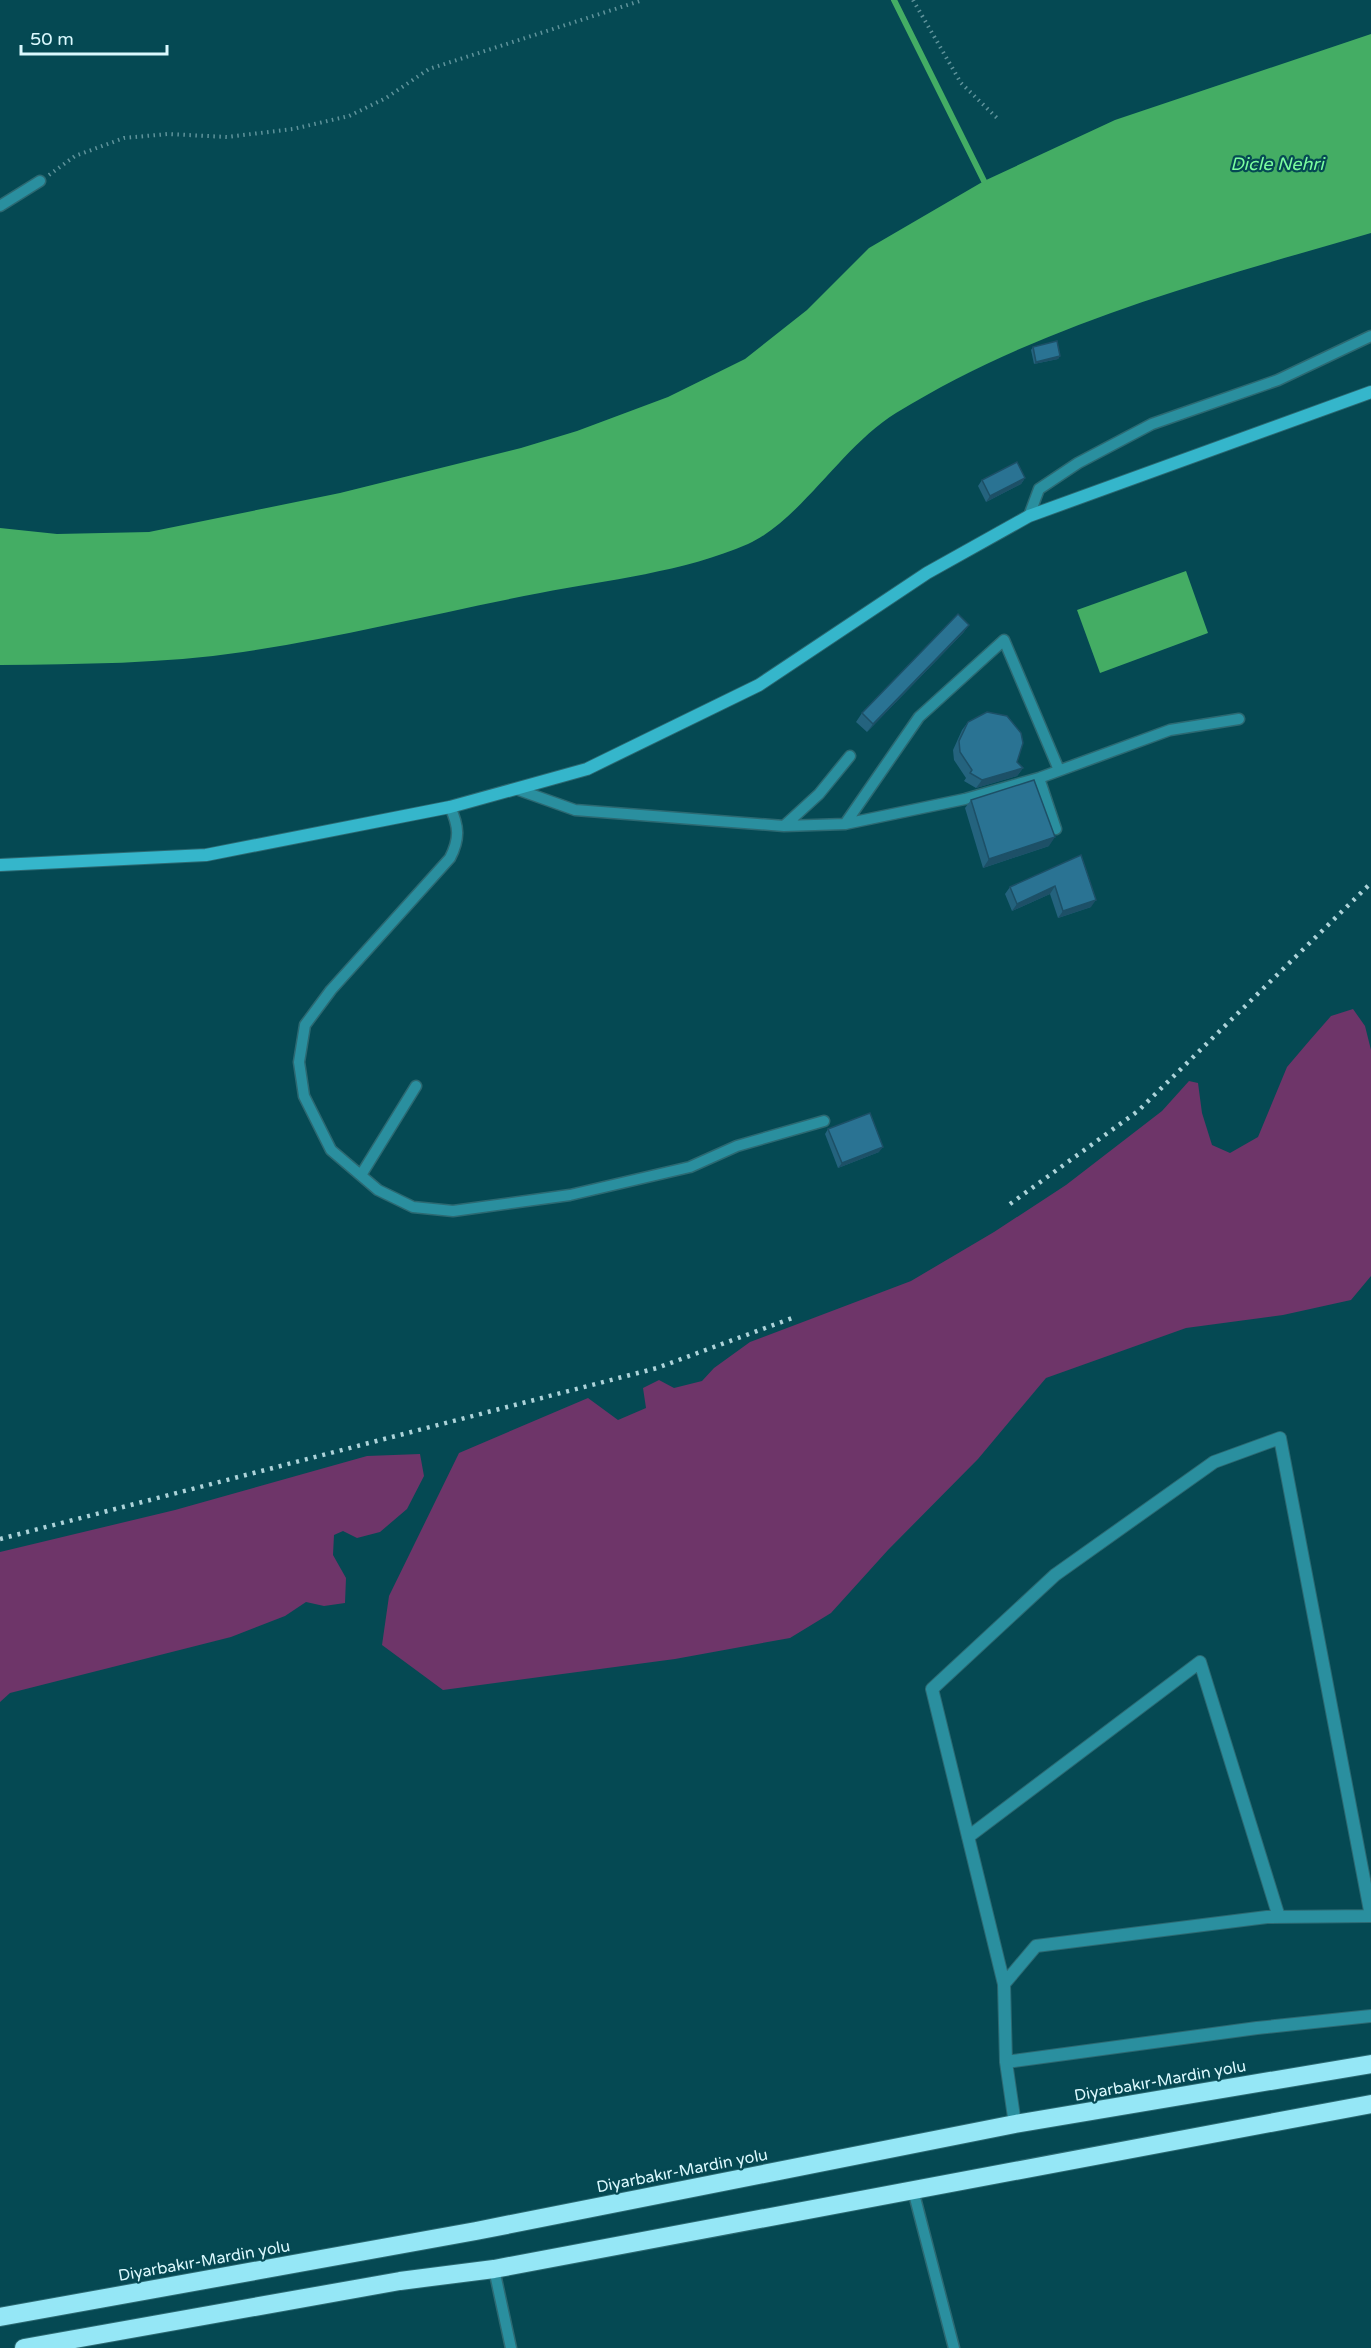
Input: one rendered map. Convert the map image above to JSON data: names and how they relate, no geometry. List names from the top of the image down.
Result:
{
  "streets": {
    "highway": ["Diyarbakır-Mardin yolu"]
  },
  "water": ["Dicle Nehri"],
  "scale_bar": "50 m"
}
